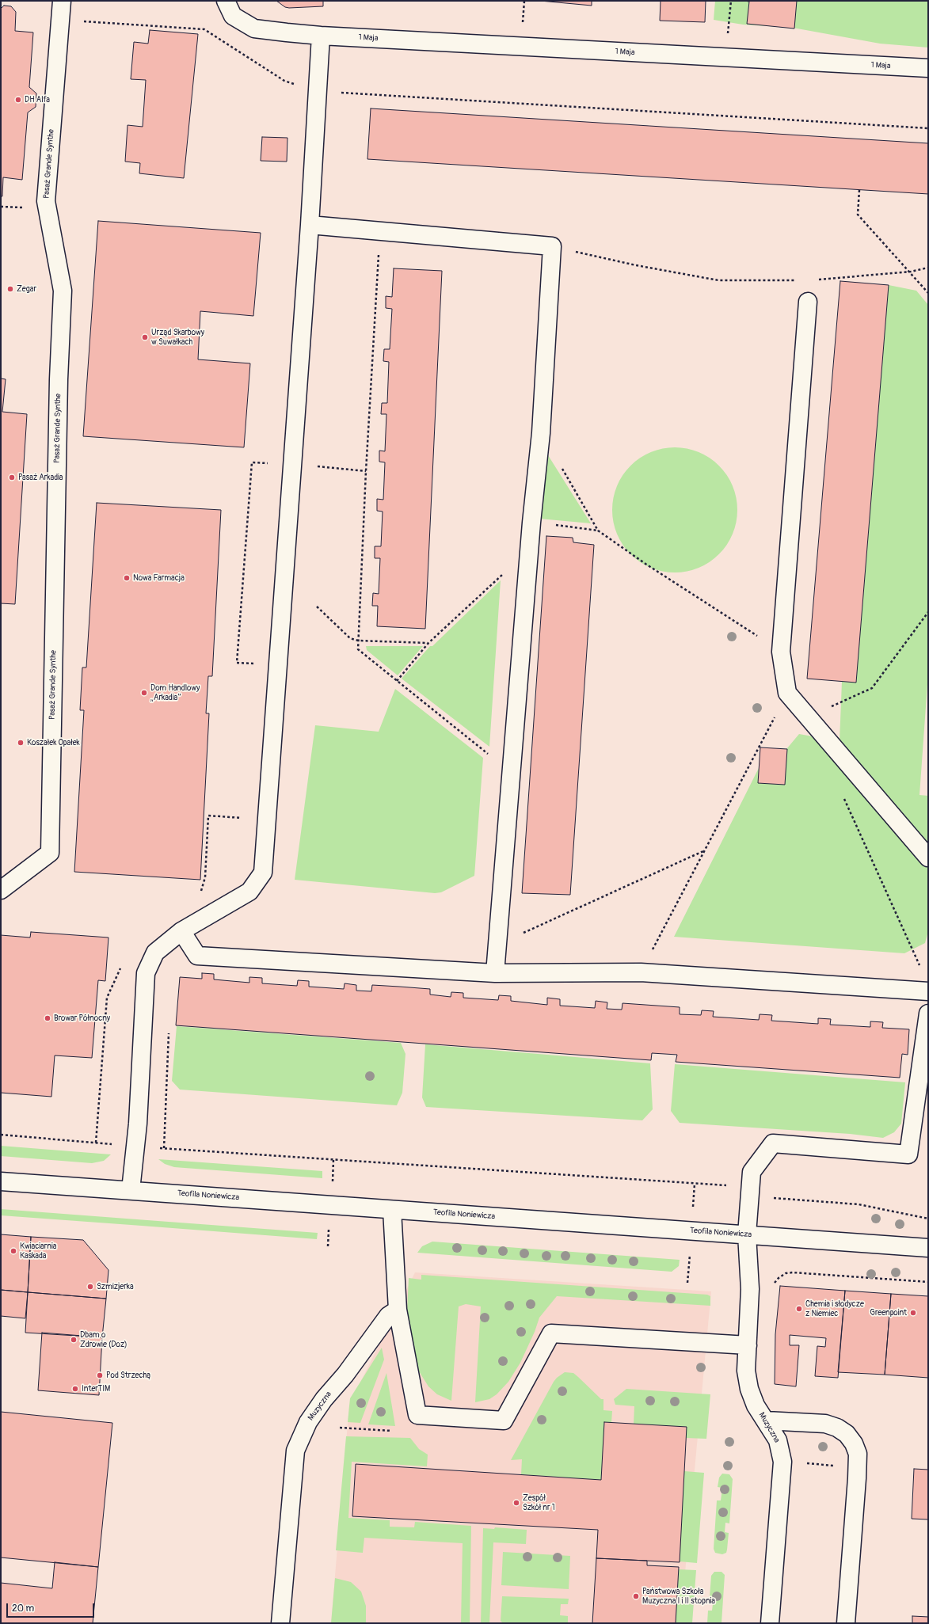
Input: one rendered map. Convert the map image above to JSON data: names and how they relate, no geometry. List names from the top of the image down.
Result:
{
  "streets": {
    "street": [
      "1 Maja",
      "Pasaż Grande Synthe",
      "Teofila Noniewicza",
      "Muzyczna"
    ]
  },
  "crossings": [
    ["Teofila Noniewicza", "Muzyczna"]
  ],
  "places": [
    "DH Alfa",
    "Zegar",
    "Urząd Skarbowy w Suwałkach",
    "Pasaż Arkadia",
    "Nowa Farmacja",
    "Dom Handlowy „Arkadia”",
    "Koszałek Opałek",
    "Browar Północny",
    "Kwiaciarnia Kaskada",
    "Szmizjerka",
    "Chemia i słodycze z Niemiec",
    "Greenpoint",
    "Dbam o Zdrowie (Doz)",
    "Pod Strzechą",
    "InterTIM",
    "Zespół Szkół nr 1",
    "Państwowa Szkoła Muzyczna I i II stopnia"
  ],
  "scale_bar": "20 m"
}
